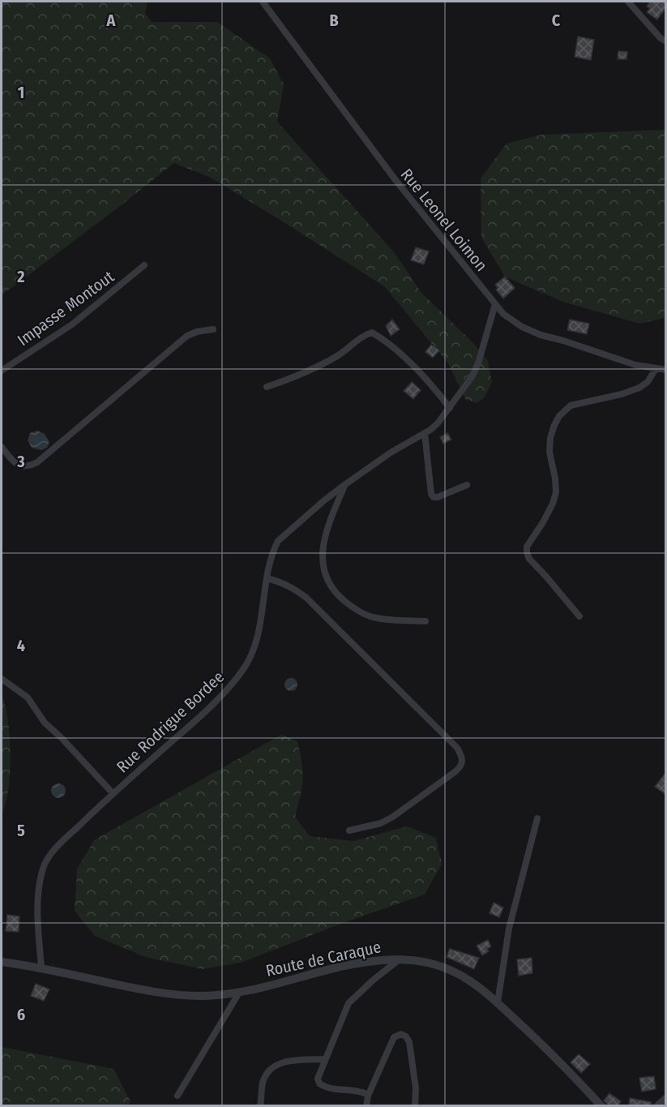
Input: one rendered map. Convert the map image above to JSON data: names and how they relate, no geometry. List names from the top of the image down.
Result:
{
  "streets": {
    "street": [
      "Rue Leonel Loimon",
      "Impasse Montout",
      "Rue Rodrigue Bordee",
      "Route de Caraque"
    ]
  },
  "crossings": [
    ["Rue Leonel Loimon", "Rue Rodrigue Bordee"],
    ["Rue Rodrigue Bordee", "Route de Caraque"]
  ],
  "grid": {
    "columns": ["A", "B", "C"],
    "rows": [
      "1",
      "2",
      "3",
      "4",
      "5",
      "6"
    ]
  }
}
